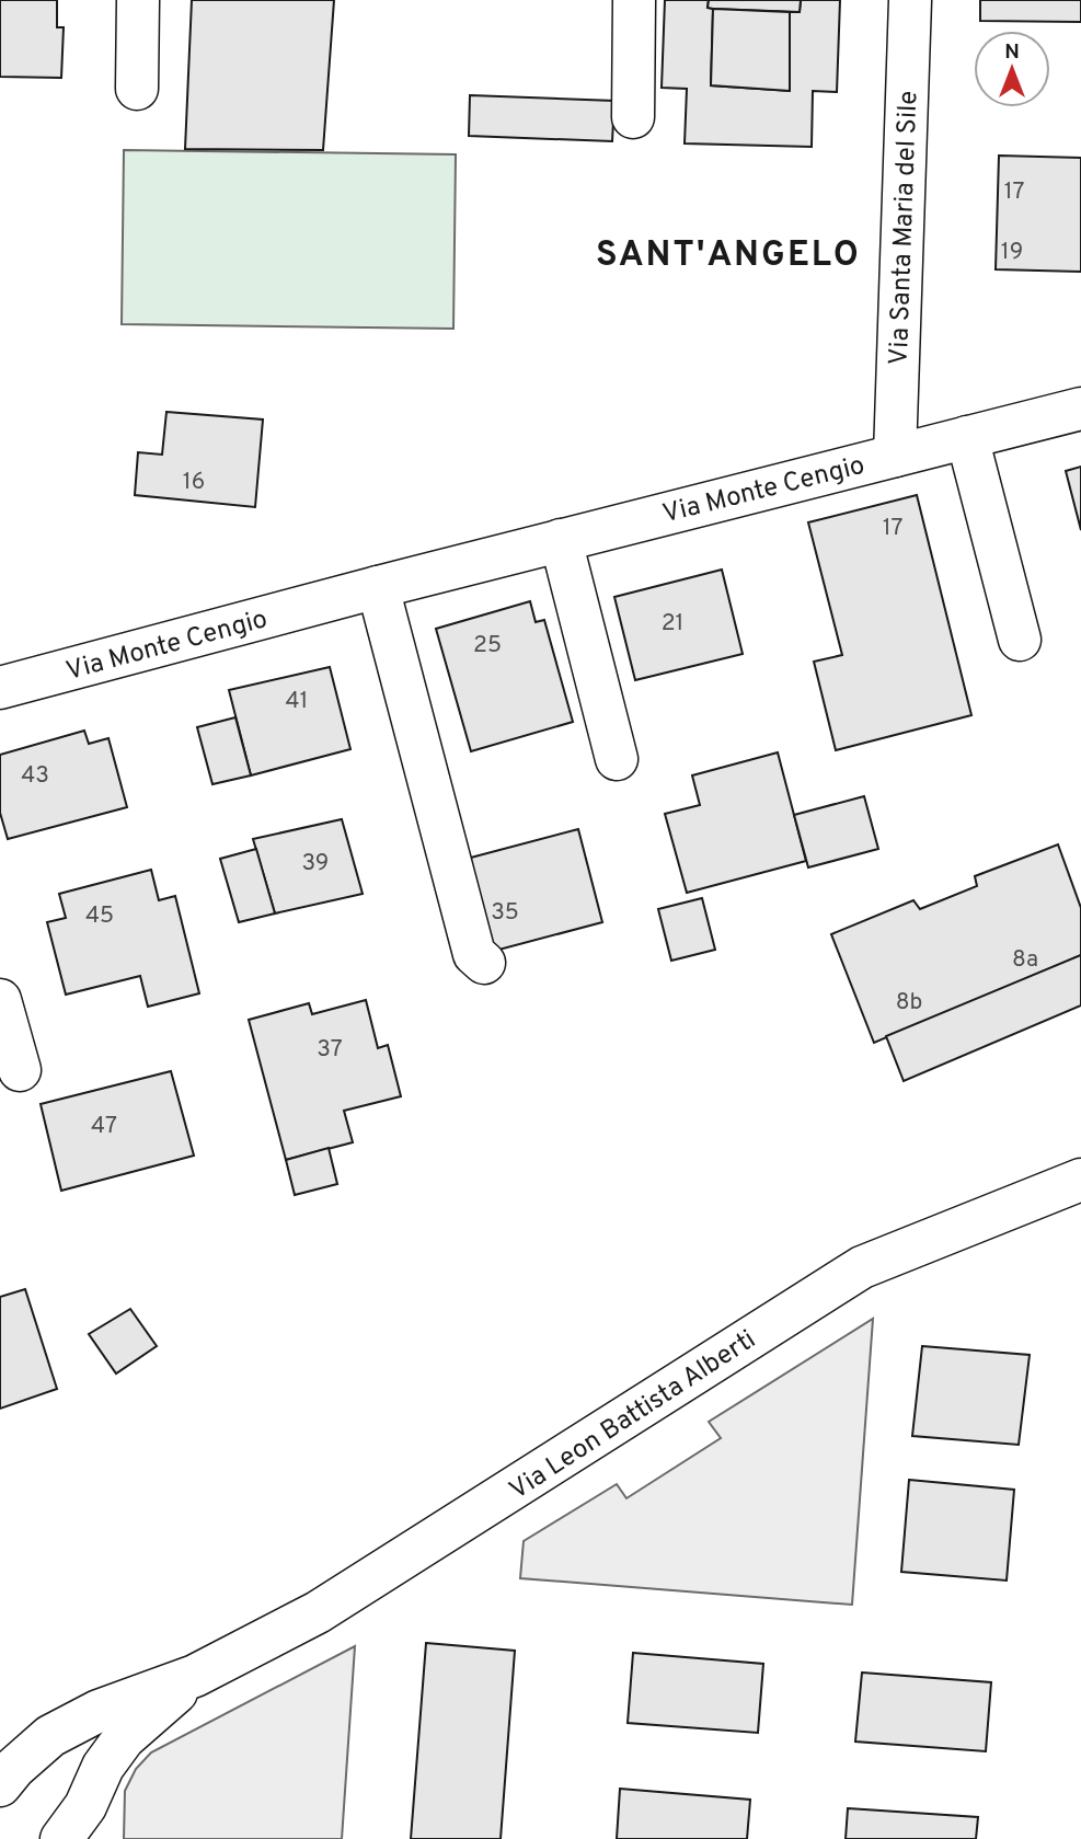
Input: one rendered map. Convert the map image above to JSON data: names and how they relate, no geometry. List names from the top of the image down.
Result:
{
  "streets": {
    "street": ["Via Santa Maria del Sile", "Via Monte Cengio", "Via Leon Battista Alberti"]
  },
  "crossings": [
    ["Via Santa Maria del Sile", "Via Monte Cengio"]
  ],
  "districts": ["SANT'ANGELO"],
  "house_numbers": [
    "17",
    "19",
    "16",
    "17",
    "21",
    "25",
    "41",
    "43",
    "39",
    "35",
    "45",
    "8a",
    "8b",
    "37",
    "47"
  ],
  "north": "top"
}
